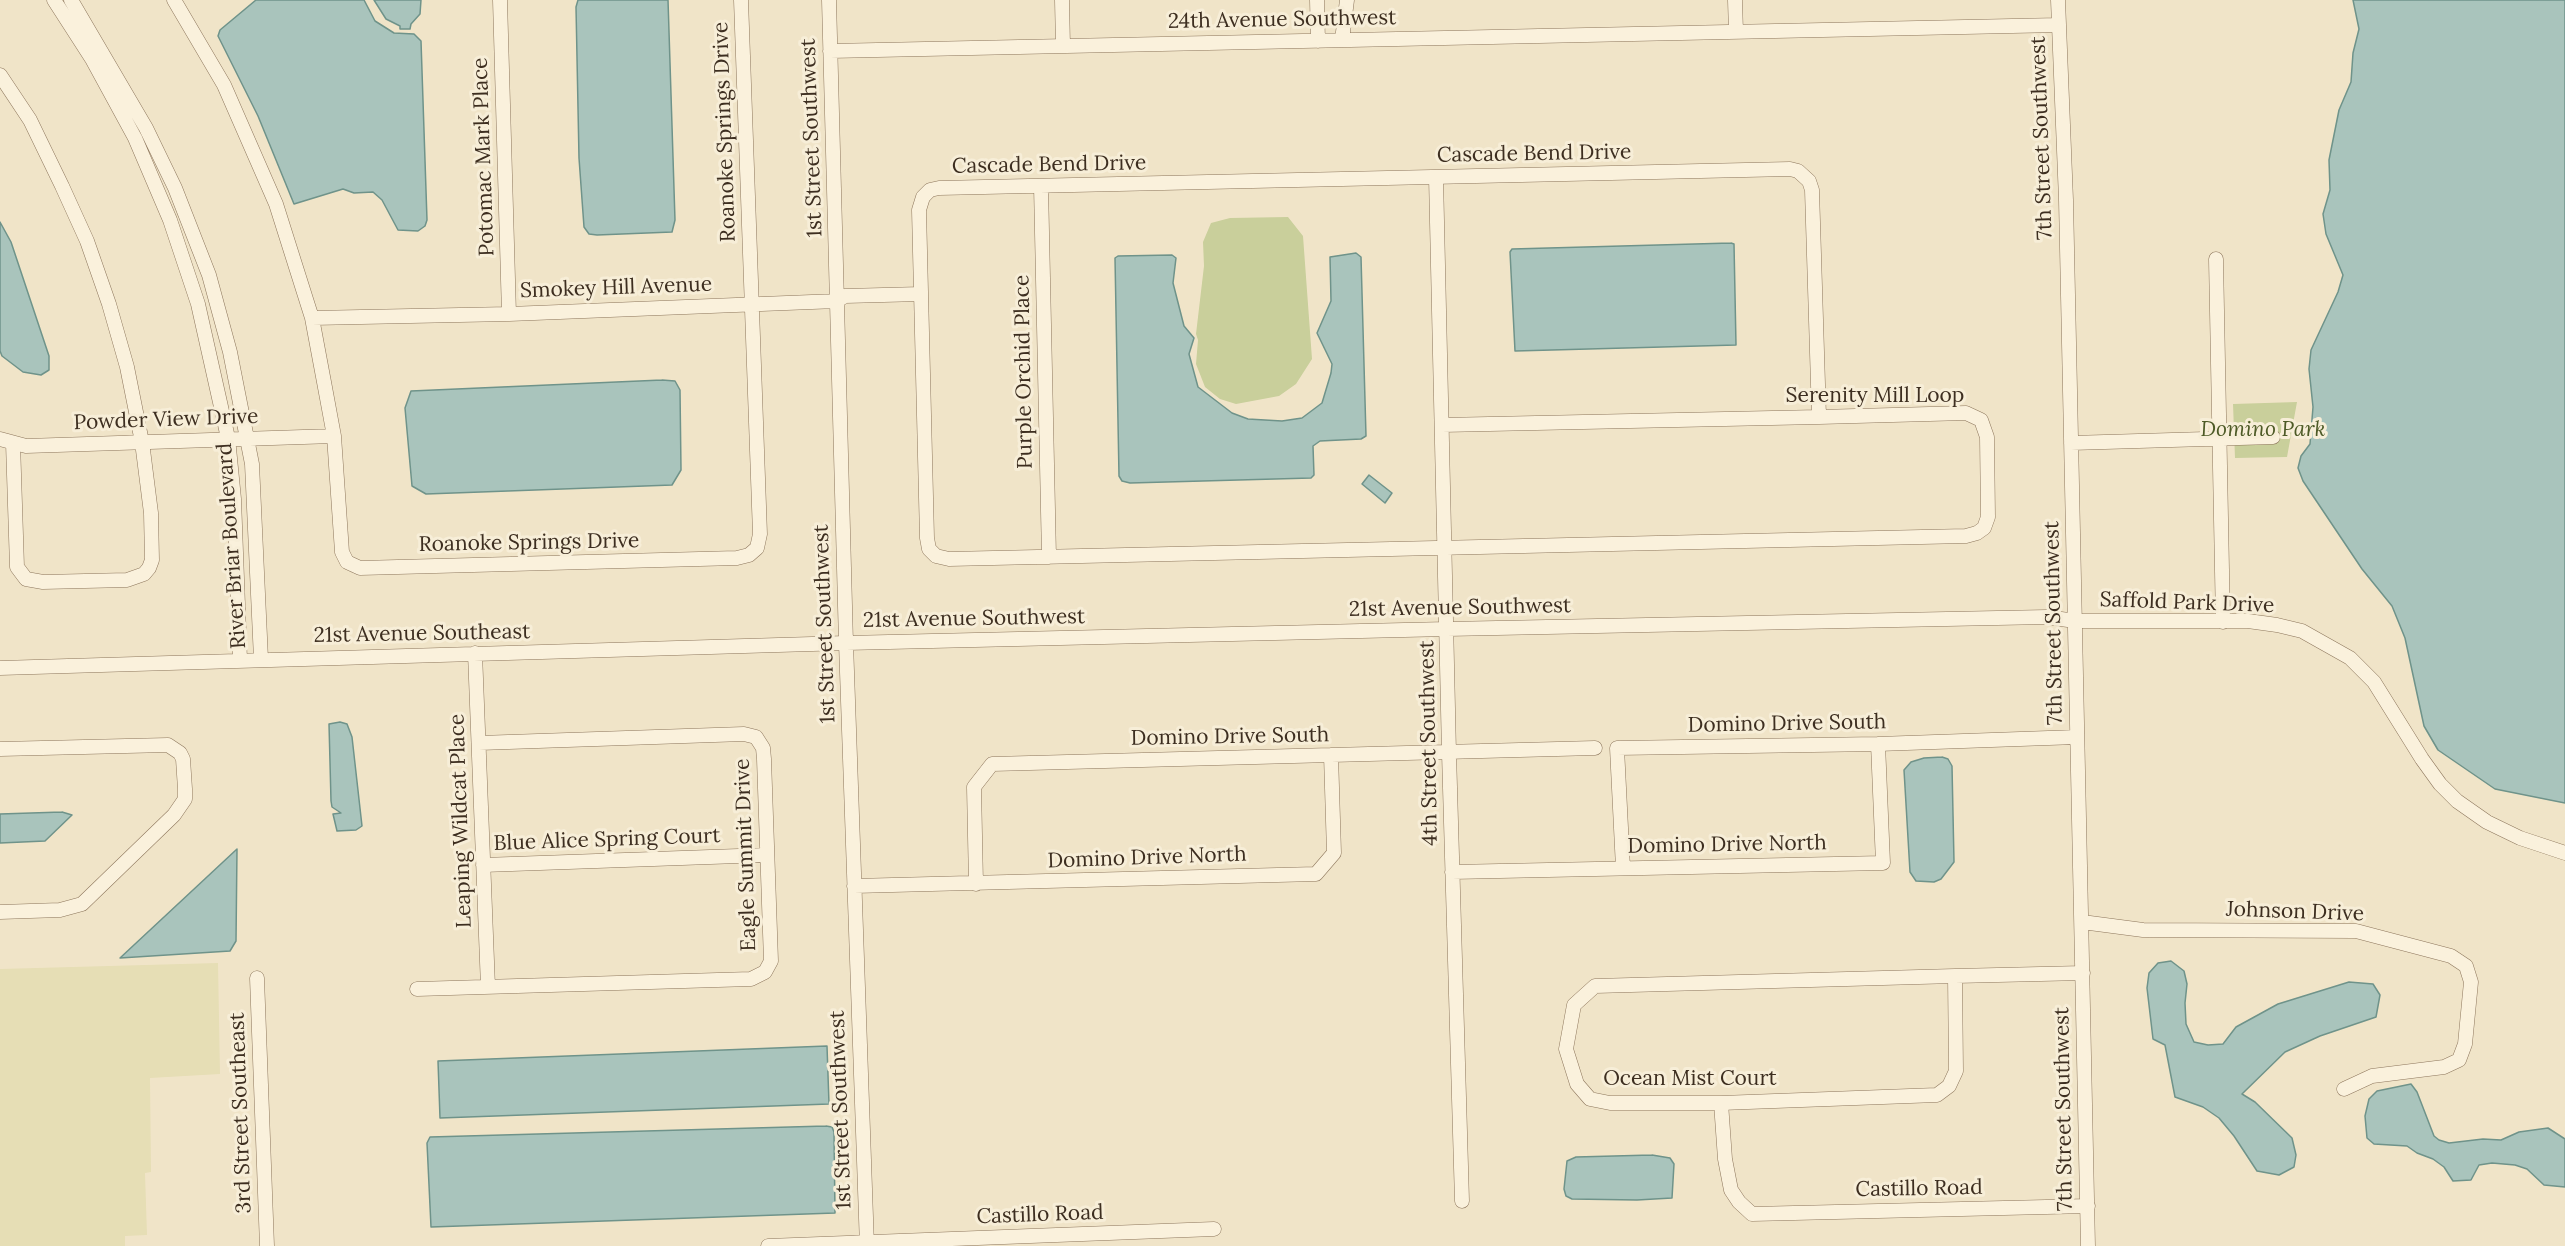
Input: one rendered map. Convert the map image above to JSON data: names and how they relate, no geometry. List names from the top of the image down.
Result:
{
  "streets": {
    "street": [
      "24th Avenue Southwest",
      "Roanoke Springs Drive",
      "1st Street Southwest",
      "7th Street Southwest",
      "Cascade Bend Drive",
      "Potomac Mark Place",
      "Smokey Hill Avenue",
      "Purple Orchid Place",
      "Serenity Mill Loop",
      "Powder View Drive",
      "River Briar Boulevard",
      "Saffold Park Drive",
      "21st Avenue Southwest",
      "21st Avenue Southeast",
      "Domino Drive South",
      "4th Street Southwest",
      "Leaping Wildcat Place",
      "Blue Alice Spring Court",
      "Domino Drive North",
      "Eagle Summit Drive",
      "Johnson Drive",
      "Ocean Mist Court",
      "3rd Street Southeast",
      "Castillo Road"
    ]
  },
  "crossings": [
    ["24th Avenue Southwest", "1st Street Southwest"],
    ["24th Avenue Southwest", "7th Street Southwest"],
    ["Roanoke Springs Drive", "Smokey Hill Avenue"],
    ["Roanoke Springs Drive", "Powder View Drive"],
    ["1st Street Southwest", "Smokey Hill Avenue"],
    ["1st Street Southwest", "21st Avenue Southwest"],
    ["1st Street Southwest", "21st Avenue Southeast"],
    ["1st Street Southwest", "Domino Drive North"],
    ["1st Street Southwest", "Castillo Road"],
    ["7th Street Southwest", "Saffold Park Drive"],
    ["7th Street Southwest", "21st Avenue Southwest"],
    ["7th Street Southwest", "Domino Drive South"],
    ["7th Street Southwest", "Johnson Drive"],
    ["7th Street Southwest", "Ocean Mist Court"],
    ["7th Street Southwest", "Castillo Road"],
    ["Cascade Bend Drive", "Smokey Hill Avenue"],
    ["Cascade Bend Drive", "Purple Orchid Place"],
    ["Cascade Bend Drive", "Serenity Mill Loop"],
    ["Cascade Bend Drive", "4th Street Southwest"],
    ["Potomac Mark Place", "Smokey Hill Avenue"],
    ["Serenity Mill Loop", "4th Street Southwest"],
    ["Powder View Drive", "River Briar Boulevard"],
    ["River Briar Boulevard", "21st Avenue Southeast"],
    ["Saffold Park Drive", "21st Avenue Southwest"],
    ["21st Avenue Southwest", "21st Avenue Southeast"],
    ["21st Avenue Southwest", "4th Street Southwest"],
    ["21st Avenue Southeast", "Leaping Wildcat Place"],
    ["Domino Drive South", "4th Street Southwest"],
    ["Domino Drive South", "Domino Drive North"],
    ["4th Street Southwest", "Domino Drive North"],
    ["Leaping Wildcat Place", "Blue Alice Spring Court"],
    ["Leaping Wildcat Place", "Eagle Summit Drive"],
    ["Blue Alice Spring Court", "Eagle Summit Drive"],
    ["Ocean Mist Court", "Castillo Road"]
  ],
  "parks": ["Domino Park"]
}
